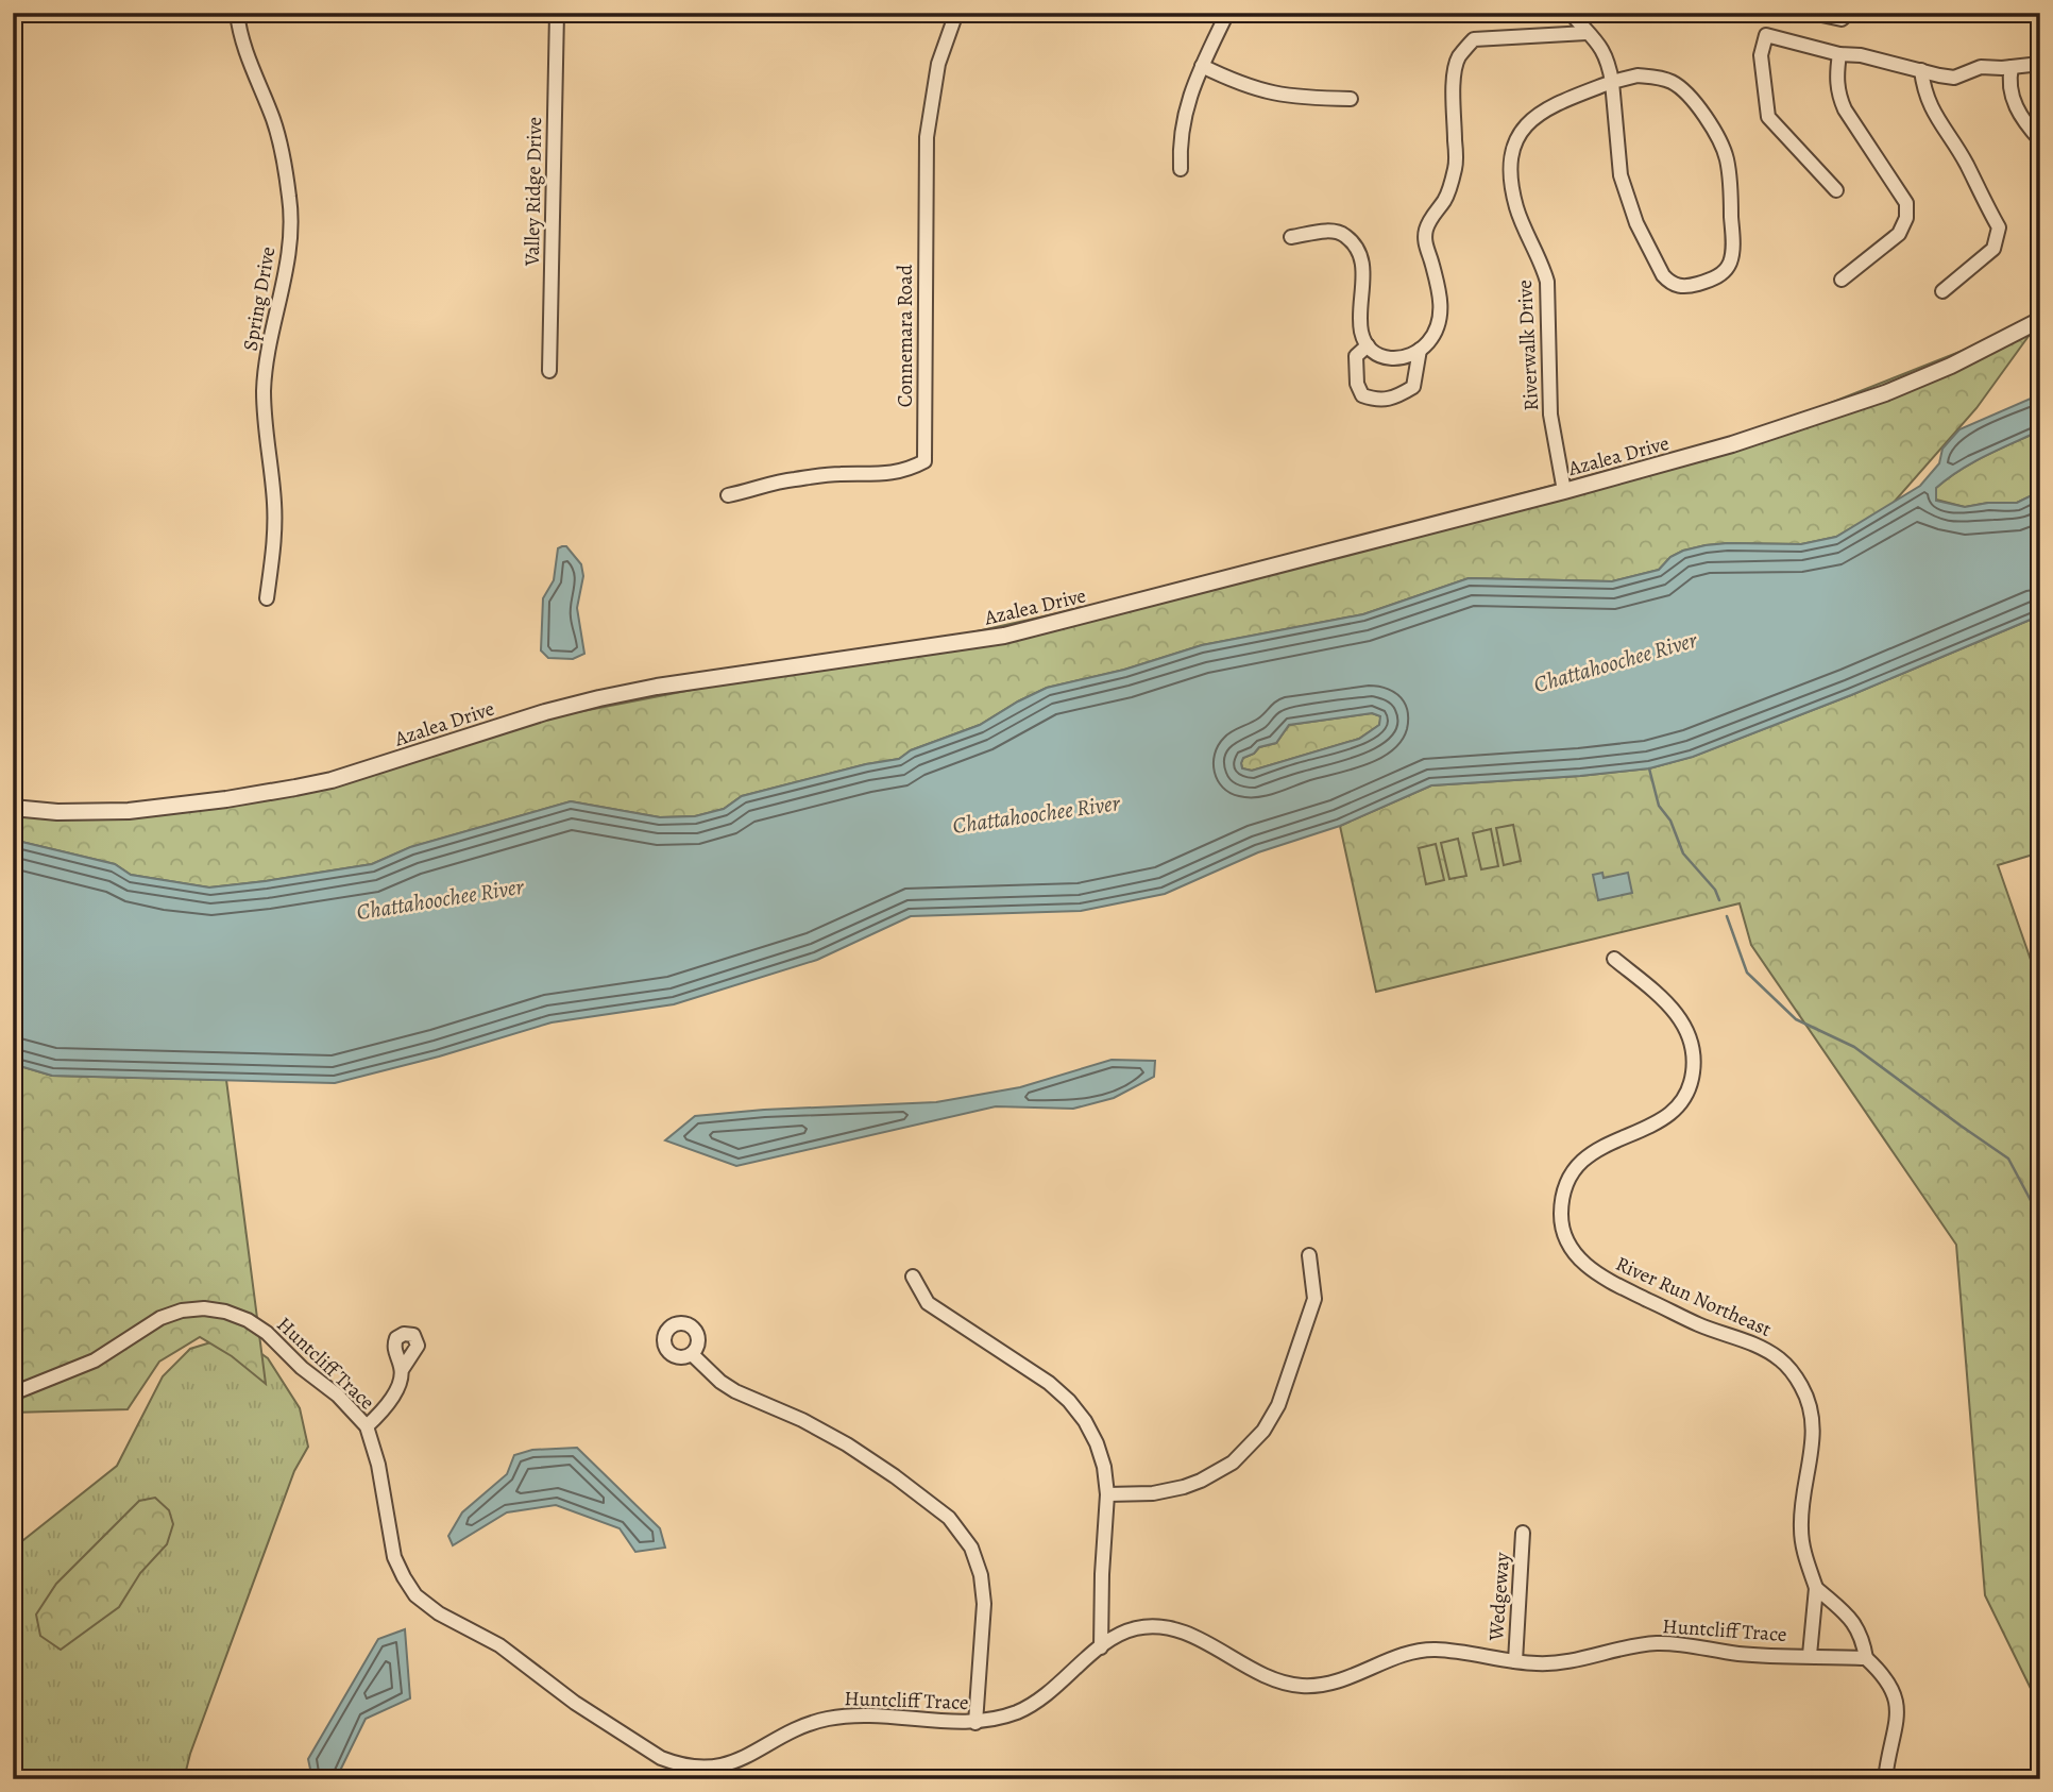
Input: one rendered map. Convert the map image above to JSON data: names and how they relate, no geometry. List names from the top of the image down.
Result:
{
  "streets": {
    "street": [
      "Valley Ridge Drive",
      "Spring Drive",
      "Connemara Road",
      "Riverwalk Drive",
      "Azalea Drive",
      "River Run Northeast",
      "Huntcliff Trace",
      "Wedgeway"
    ]
  },
  "crossings": [
    ["Riverwalk Drive", "Azalea Drive"],
    ["River Run Northeast", "Huntcliff Trace"],
    ["Huntcliff Trace", "Wedgeway"]
  ],
  "water": ["Chattahoochee River"]
}
